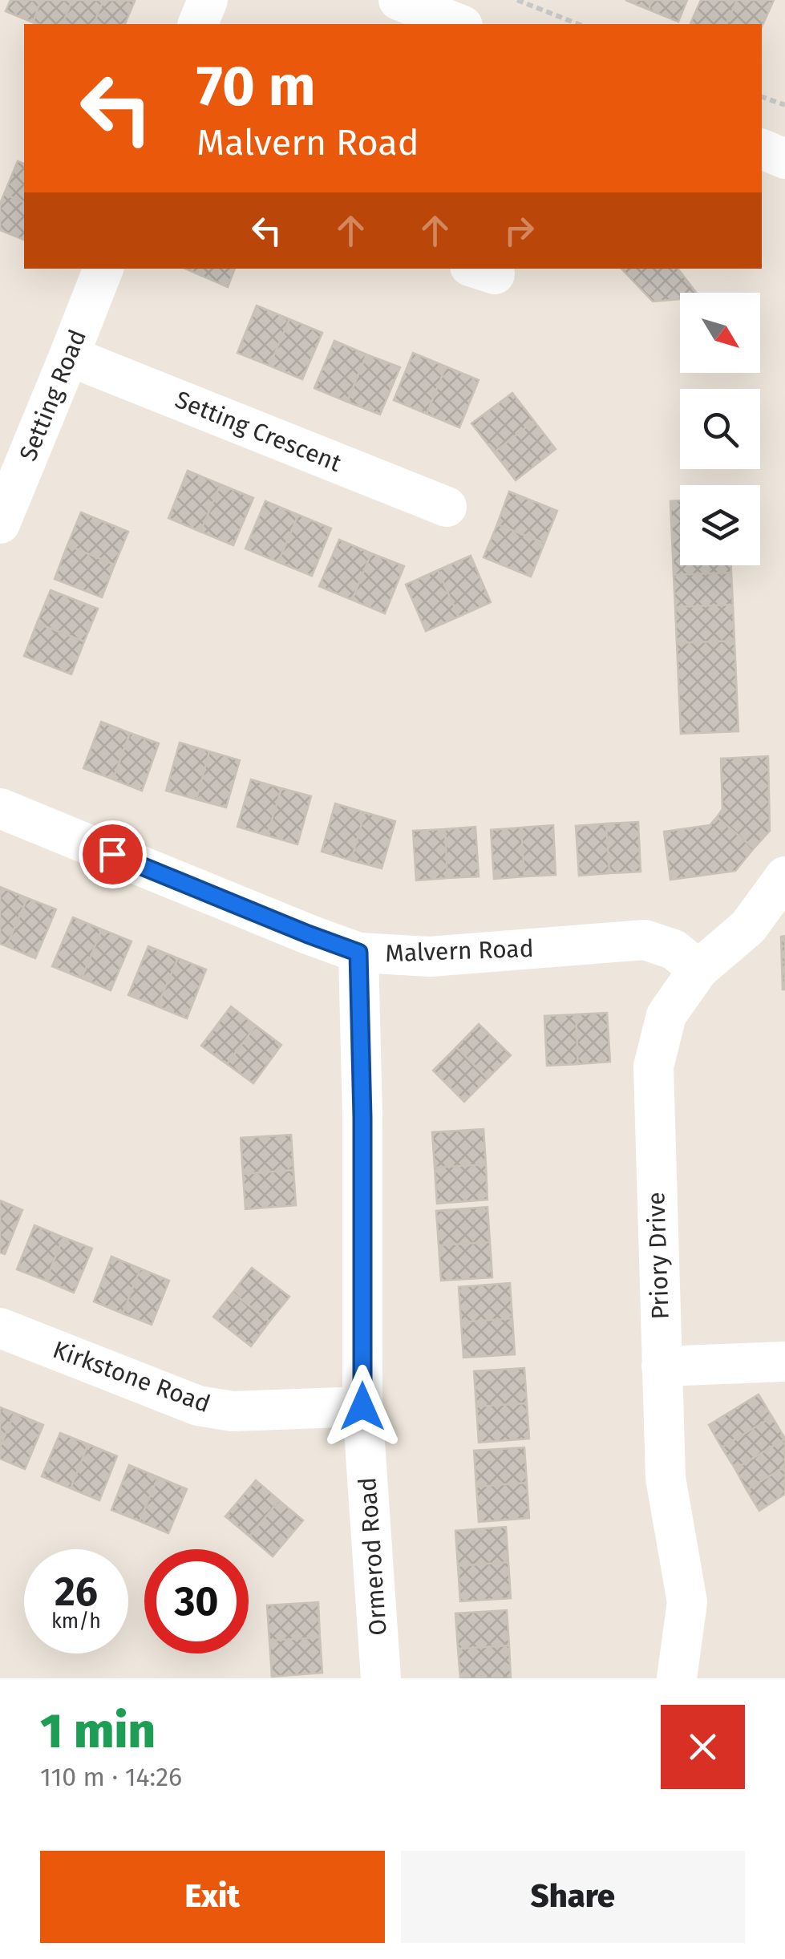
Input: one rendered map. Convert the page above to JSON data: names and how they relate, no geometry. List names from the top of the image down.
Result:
{
  "streets": {
    "street": [
      "Setting Road",
      "Setting Crescent",
      "Malvern Road",
      "Priory Drive",
      "Kirkstone Road",
      "Ormerod Road"
    ]
  },
  "crossings": [
    ["Setting Road", "Setting Crescent"],
    ["Malvern Road", "Priory Drive"],
    ["Malvern Road", "Ormerod Road"],
    ["Kirkstone Road", "Ormerod Road"]
  ],
  "north": "bottom right",
  "page": {
    "turn": ["70 m", "Malvern Road"],
    "speed": "26 km/h",
    "limit": "30",
    "heading": ["1 min", "110 m · 14:26"],
    "buttons": ["Exit", "Share"]
  }
}
